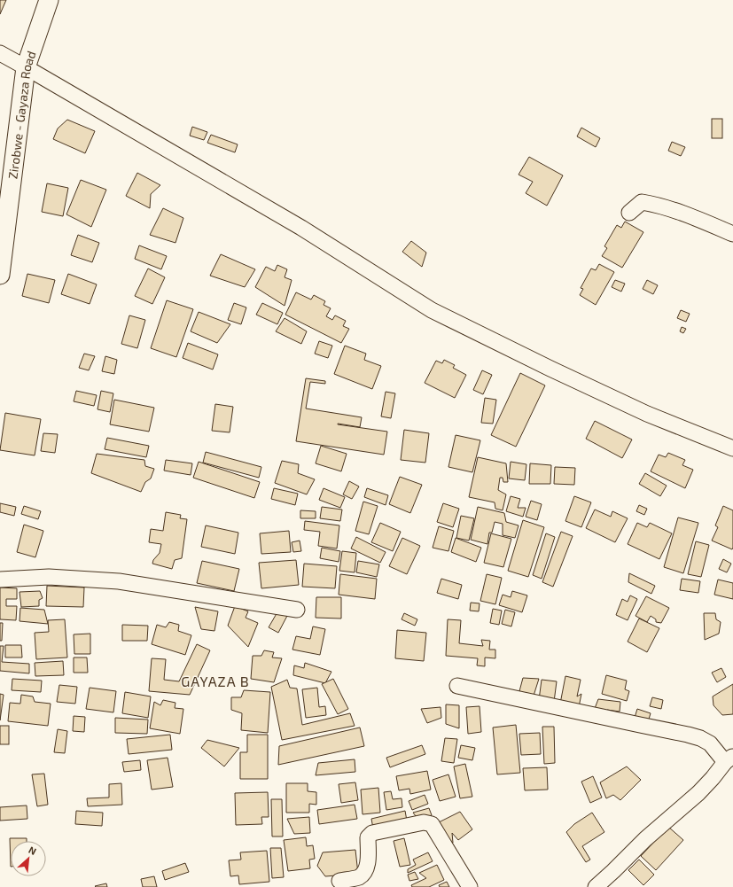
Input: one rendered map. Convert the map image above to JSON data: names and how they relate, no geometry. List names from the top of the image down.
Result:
{
  "streets": {
    "street": ["Zirobwe - Gayaza Road"]
  },
  "districts": ["GAYAZA B"],
  "north": "top right"
}
